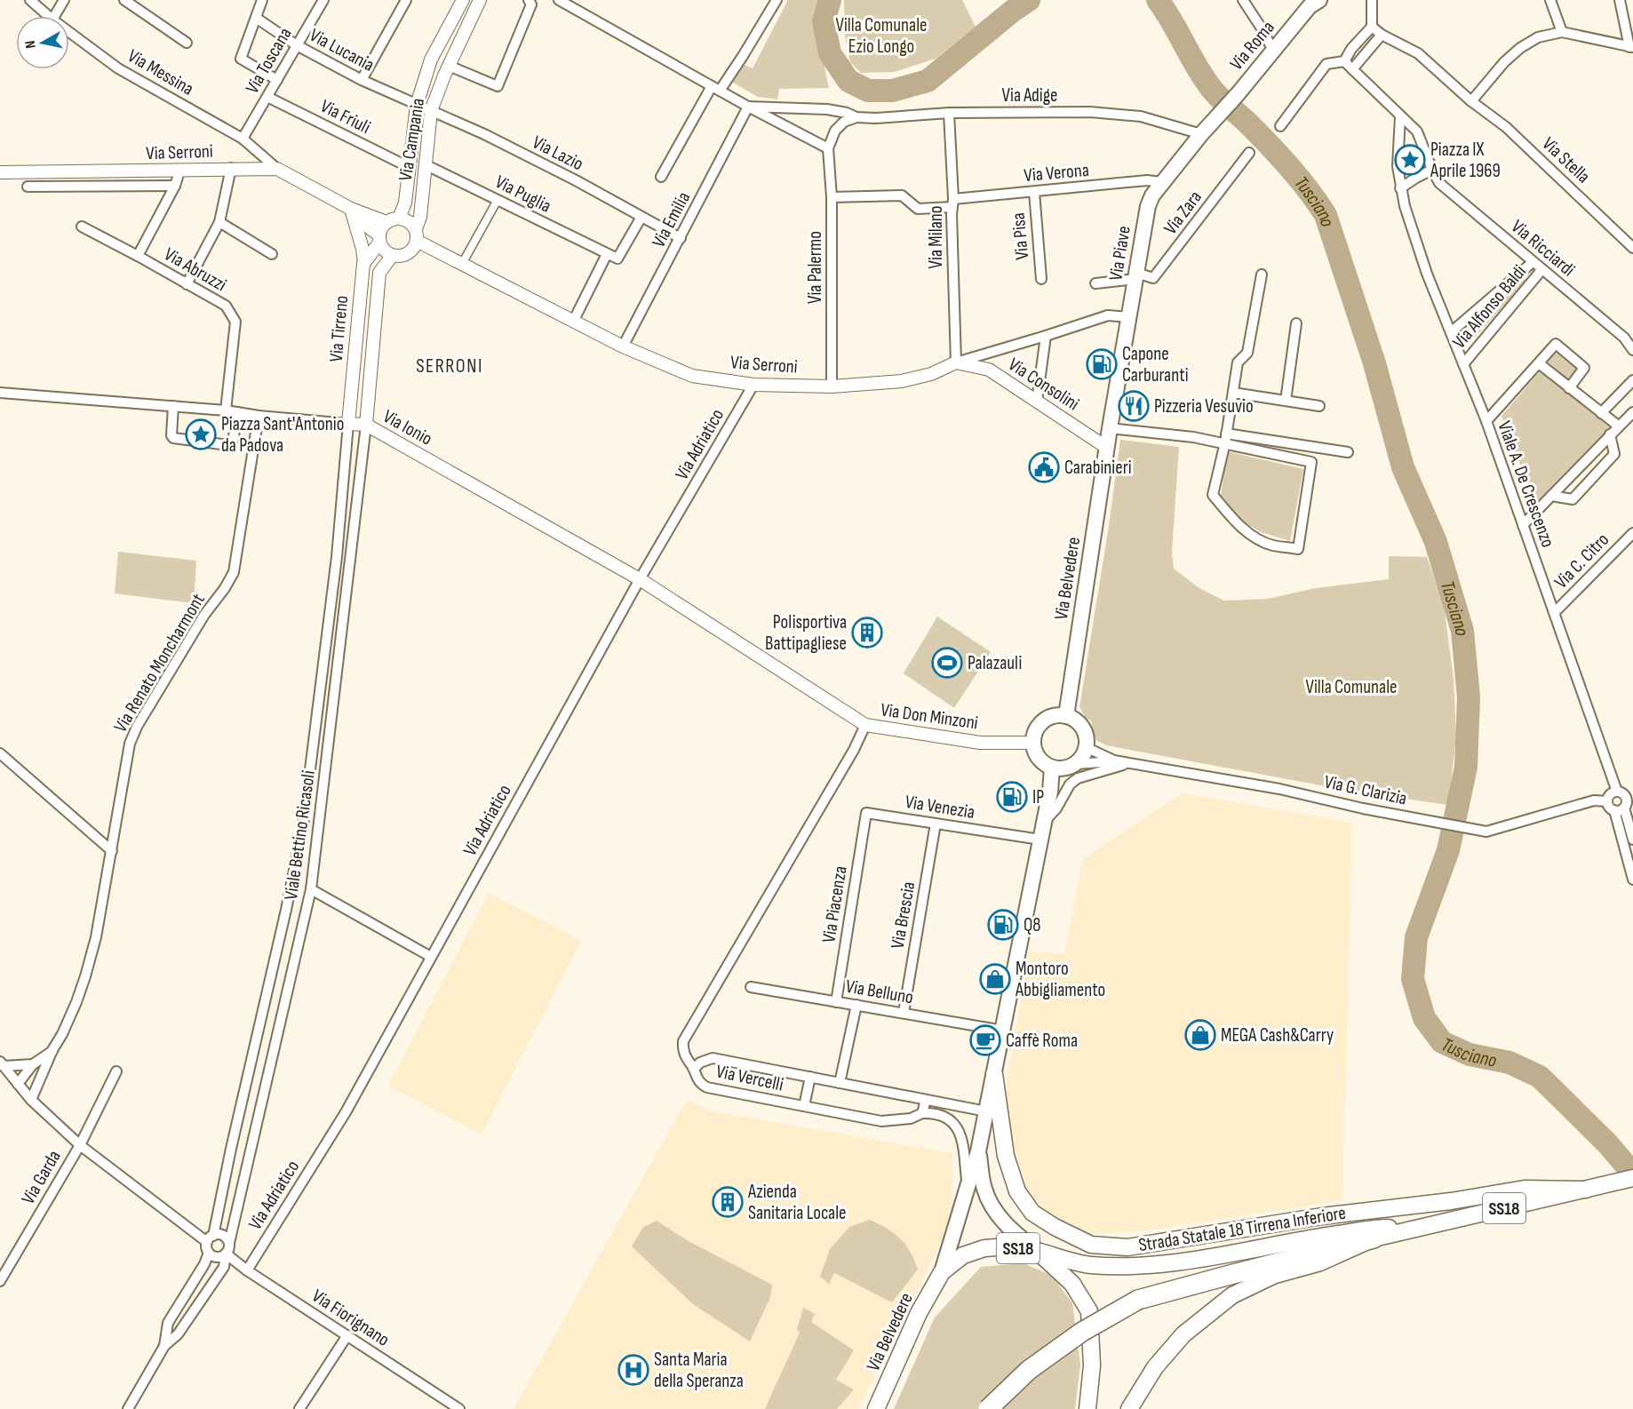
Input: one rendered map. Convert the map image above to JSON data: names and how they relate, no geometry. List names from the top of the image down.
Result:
{
  "streets": {
    "main road": [
      "Via Roma",
      "Via Piave",
      "Via Belvedere",
      "SS18",
      "Strada Statale 18 Tirrena Inferiore"
    ],
    "street": [
      "Via Lucania",
      "Via Toscana",
      "Via Messina",
      "Via Adige",
      "Via Friuli",
      "Via Campania",
      "Via Serroni",
      "Via Lazio",
      "Via Stella",
      "Via Verona",
      "Via Puglia",
      "Via Zara",
      "Via Emilia",
      "Via Pisa",
      "Via Milano",
      "Via Ricciardi",
      "Via Palermo",
      "Via Abruzzi",
      "Via Alfonso Baldi",
      "Via Tirreno",
      "Via Consolini",
      "Via Ionio",
      "Via Adriatico",
      "Viale A. De Crescenzo",
      "Via C. Citro",
      "Via Renato Moncharmont",
      "Via Don Minzoni",
      "Via G. Clarizia",
      "Via Venezia",
      "Viale Bettino Ricasoli",
      "Via Piacenza",
      "Via Brescia",
      "Via Belluno",
      "Via Vercelli",
      "Via Garda",
      "Via Fiorignano"
    ]
  },
  "crossings": [
    ["Via Roma", "Via Piave"],
    ["Via Lucania", "Via Toscana"],
    ["Via Lucania", "Via Campania"],
    ["Via Lucania", "Via Lazio"],
    ["Via Toscana", "Via Messina"],
    ["Via Toscana", "Via Friuli"],
    ["Via Messina", "Via Serroni"],
    ["Via Adige", "Via Emilia"],
    ["Via Adige", "Via Milano"],
    ["Via Adige", "Via Piave"],
    ["Via Adige", "Via Palermo"],
    ["Via Friuli", "Via Campania"],
    ["Via Campania", "Via Serroni"],
    ["Via Campania", "Via Lazio"],
    ["Via Campania", "Via Puglia"],
    ["Via Campania", "Via Tirreno"],
    ["Via Serroni", "Via Emilia"],
    ["Via Serroni", "Via Milano"],
    ["Via Serroni", "Via Piave"],
    ["Via Serroni", "Via Palermo"],
    ["Via Serroni", "Via Abruzzi"],
    ["Via Serroni", "Via Tirreno"],
    ["Via Serroni", "Via Consolini"],
    ["Via Serroni", "Via Adriatico"],
    ["Via Lazio", "Via Emilia"],
    ["Via Verona", "Via Pisa"],
    ["Via Verona", "Via Milano"],
    ["Via Verona", "Via Piave"],
    ["Via Verona", "Via Palermo"],
    ["Via Zara", "Via Piave"],
    ["Via Milano", "Via Consolini"],
    ["Via Ricciardi", "Via Alfonso Baldi"],
    ["Via Ricciardi", "Viale A. De Crescenzo"],
    ["Via Piave", "Via Consolini"],
    ["Via Piave", "Via Belvedere"],
    ["Via Abruzzi", "Via Ionio"],
    ["Via Alfonso Baldi", "Viale A. De Crescenzo"],
    ["Via Tirreno", "Via Ionio"],
    ["Via Tirreno", "Viale Bettino Ricasoli"],
    ["Via Consolini", "Via Belvedere"],
    ["Via Ionio", "Via Adriatico"],
    ["Via Ionio", "Via Renato Moncharmont"],
    ["Via Ionio", "Via Don Minzoni"],
    ["Via Ionio", "Viale Bettino Ricasoli"],
    ["Via Adriatico", "Via Don Minzoni"],
    ["Via Adriatico", "Via Fiorignano"],
    ["Viale A. De Crescenzo", "Via C. Citro"],
    ["Viale A. De Crescenzo", "Via G. Clarizia"],
    ["Via Belvedere", "Via Don Minzoni"],
    ["Via Belvedere", "Via G. Clarizia"],
    ["Via Belvedere", "Via Venezia"],
    ["Via Belvedere", "Via Belluno"],
    ["Via Belvedere", "Via Vercelli"],
    ["Via Belvedere", "Strada Statale 18 Tirrena Inferiore"],
    ["Via Don Minzoni", "Via G. Clarizia"],
    ["Via Venezia", "Via Piacenza"],
    ["Via Venezia", "Via Brescia"],
    ["Viale Bettino Ricasoli", "Via Fiorignano"],
    ["Via Piacenza", "Via Belluno"],
    ["Via Brescia", "Via Belluno"]
  ],
  "districts": ["SERRONI"],
  "water": ["Tusciano"],
  "parks": ["Villa Comunale Ezio Longo", "Villa Comunale"],
  "places": {
    "place": ["Piazza IX Aprile 1969", "Piazza Sant'Antonio da Padova"],
    "fuel station": ["Capone Carburanti", "IP", "Q8"],
    "restaurant": ["Pizzeria Vesuvio"],
    "public building": ["Carabinieri"],
    "building": ["Polisportiva Battipagliese", "Azienda Sanitaria Locale"],
    "sports": ["Palazauli"],
    "shop": ["Montoro Abbigliamento", "MEGA Cash&Carry"],
    "cafe": ["Caffè Roma"],
    "hospital": ["Santa Maria della Speranza"]
  },
  "north": "left"
}
